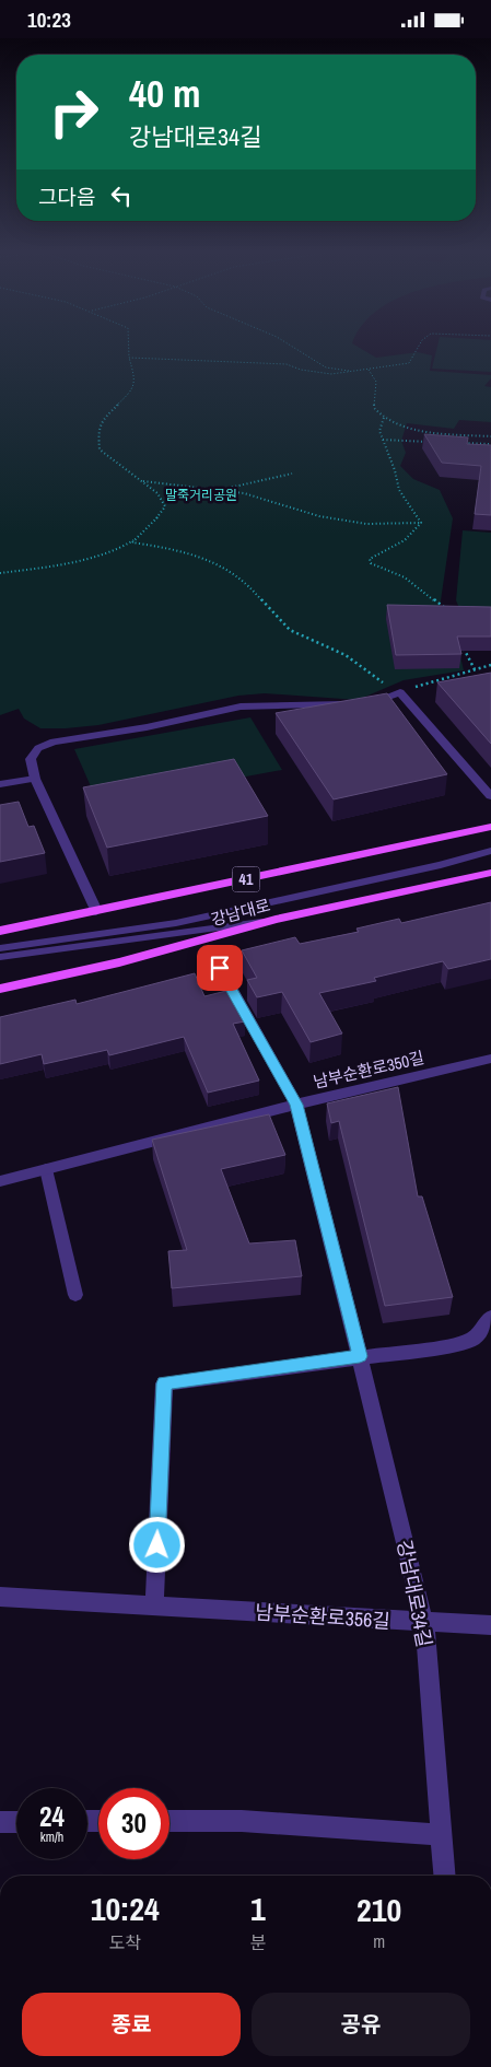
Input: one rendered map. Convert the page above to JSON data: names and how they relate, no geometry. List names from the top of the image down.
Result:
{
  "streets": {
    "main road": ["41", "강남대로"],
    "street": ["남부순환로350길", "강남대로34길", "남부순환로356길"]
  },
  "crossings": [
    ["남부순환로350길", "강남대로34길"],
    ["강남대로34길", "남부순환로356길"]
  ],
  "parks": ["말죽거리공원"],
  "page": {
    "status": "10:23",
    "turn": ["40 m", "강남대로34길"],
    "then": "그다음",
    "speed": "24 km/h",
    "limit": "30",
    "eta": [
      "10:24",
      "도착",
      "1",
      "분",
      "210",
      "m"
    ],
    "buttons": ["종료", "공유"]
  }
}
